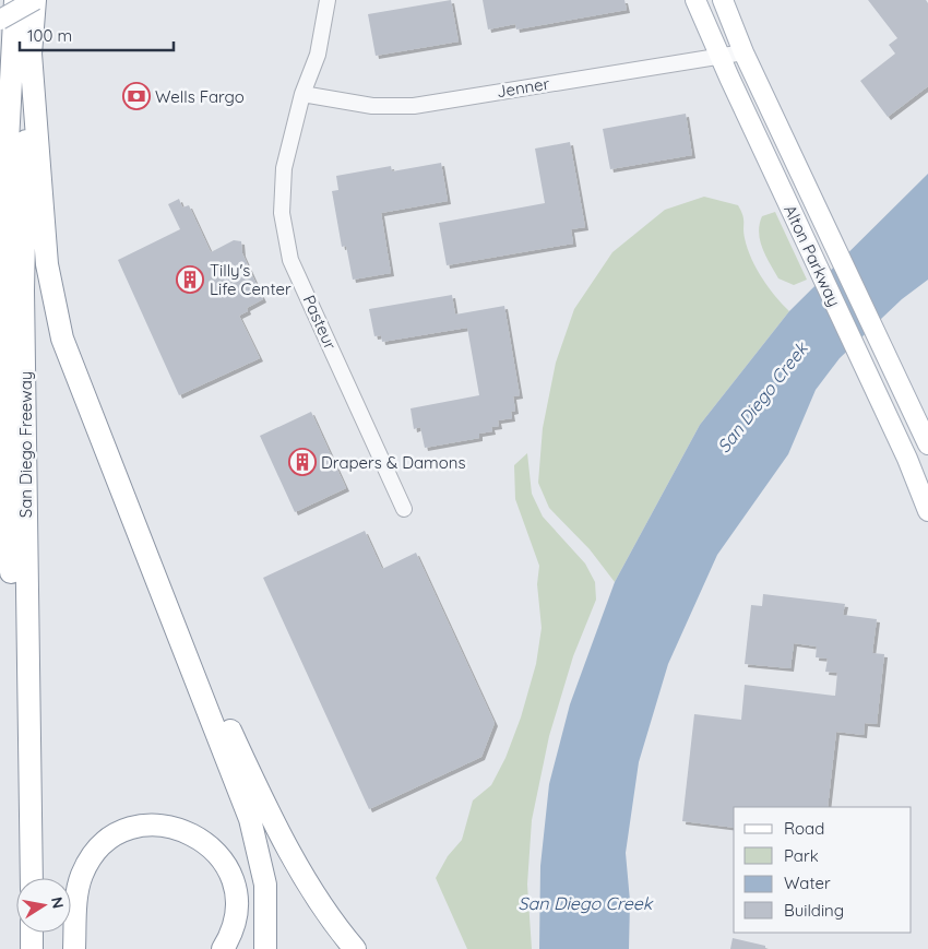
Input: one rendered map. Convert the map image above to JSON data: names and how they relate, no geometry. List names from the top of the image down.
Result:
{
  "streets": {
    "highway": ["San Diego Freeway"],
    "main road": ["Alton Parkway"],
    "street": ["Jenner", "Pasteur"]
  },
  "crossings": [
    ["Jenner", "Alton Parkway"],
    ["Jenner", "Pasteur"]
  ],
  "water": ["San Diego Creek"],
  "places": {
    "bank": ["Wells Fargo"],
    "building": ["Tilly's Life Center", "Drapers & Damons"]
  },
  "legend": [
    "Road",
    "Park",
    "Water",
    "Building"
  ],
  "scale_bar": "100 m",
  "north": "right"
}
